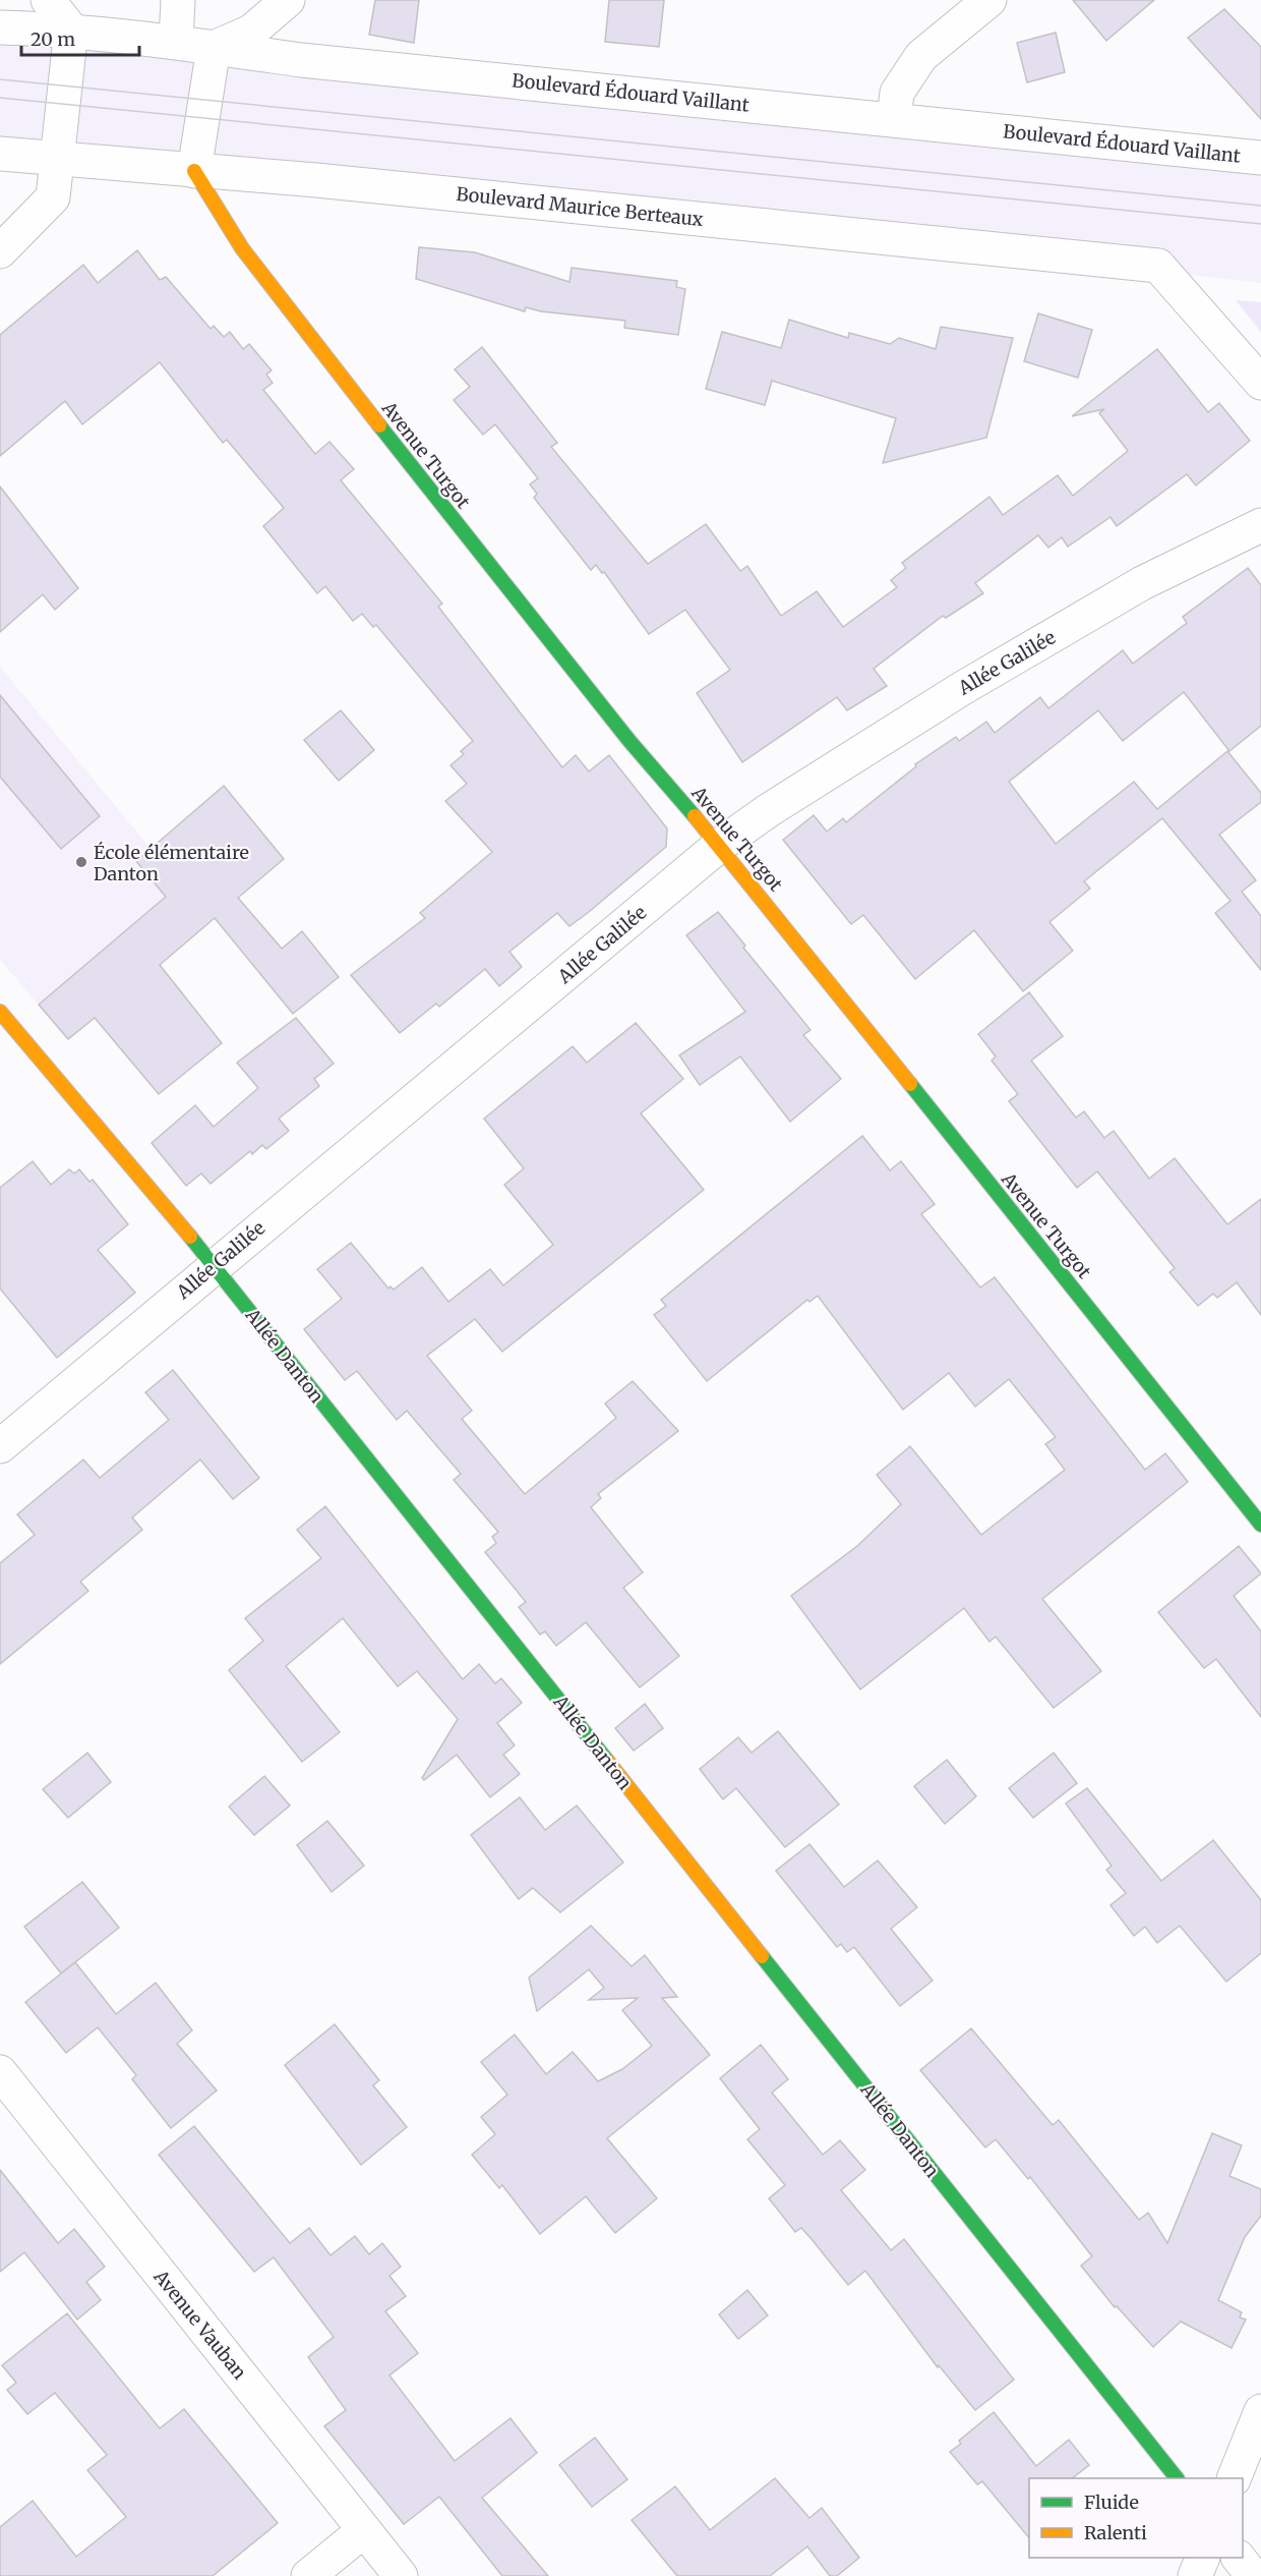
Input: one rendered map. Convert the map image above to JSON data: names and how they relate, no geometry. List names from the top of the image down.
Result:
{
  "streets": {
    "street": [
      "Boulevard Édouard Vaillant",
      "Boulevard Maurice Berteaux",
      "Avenue Turgot",
      "Allée Galilée",
      "Allée Danton",
      "Avenue Vauban"
    ]
  },
  "crossings": [
    ["Boulevard Maurice Berteaux", "Avenue Turgot"],
    ["Avenue Turgot", "Allée Galilée"],
    ["Allée Galilée", "Allée Danton"]
  ],
  "places": ["École élémentaire Danton"],
  "legend": ["Fluide", "Ralenti"],
  "scale_bar": "20 m"
}
